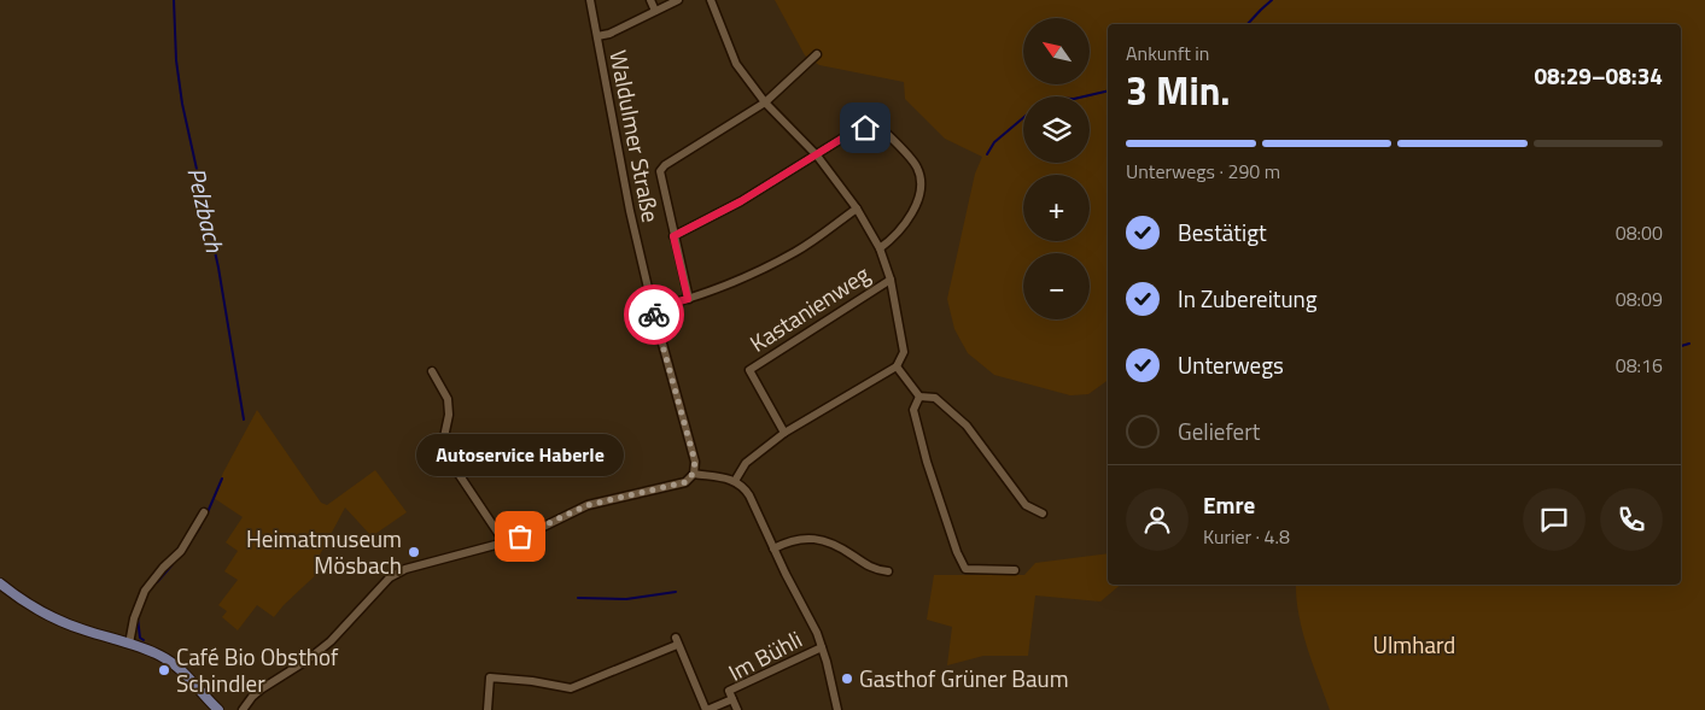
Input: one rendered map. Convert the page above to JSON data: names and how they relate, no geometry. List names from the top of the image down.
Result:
{
  "streets": {
    "street": ["Waldulmer Straße", "Kastanienweg", "Im Bühli"]
  },
  "water": ["Pelzbach"],
  "parks": ["Ulmhard"],
  "places": [
    "Autoservice Haberle",
    "Heimatmuseum Mösbach",
    "Café Bio Obsthof Schindler",
    "Gasthof Grüner Baum"
  ],
  "north": "top left",
  "page": {
    "map_buttons": ["+", "−"],
    "heading": ["3 Min.", "Ankunft in", "08:29–08:34"],
    "panel": ["Emre", "Kurier · 4.8"],
    "bar": "Unterwegs · 290 m",
    "list": [
      ["Bestätigt", "08:00"],
      ["In Zubereitung", "08:09"],
      ["Unterwegs", "08:16"],
      "Geliefert"
    ],
    "bubble": "Autoservice Haberle"
  }
}
